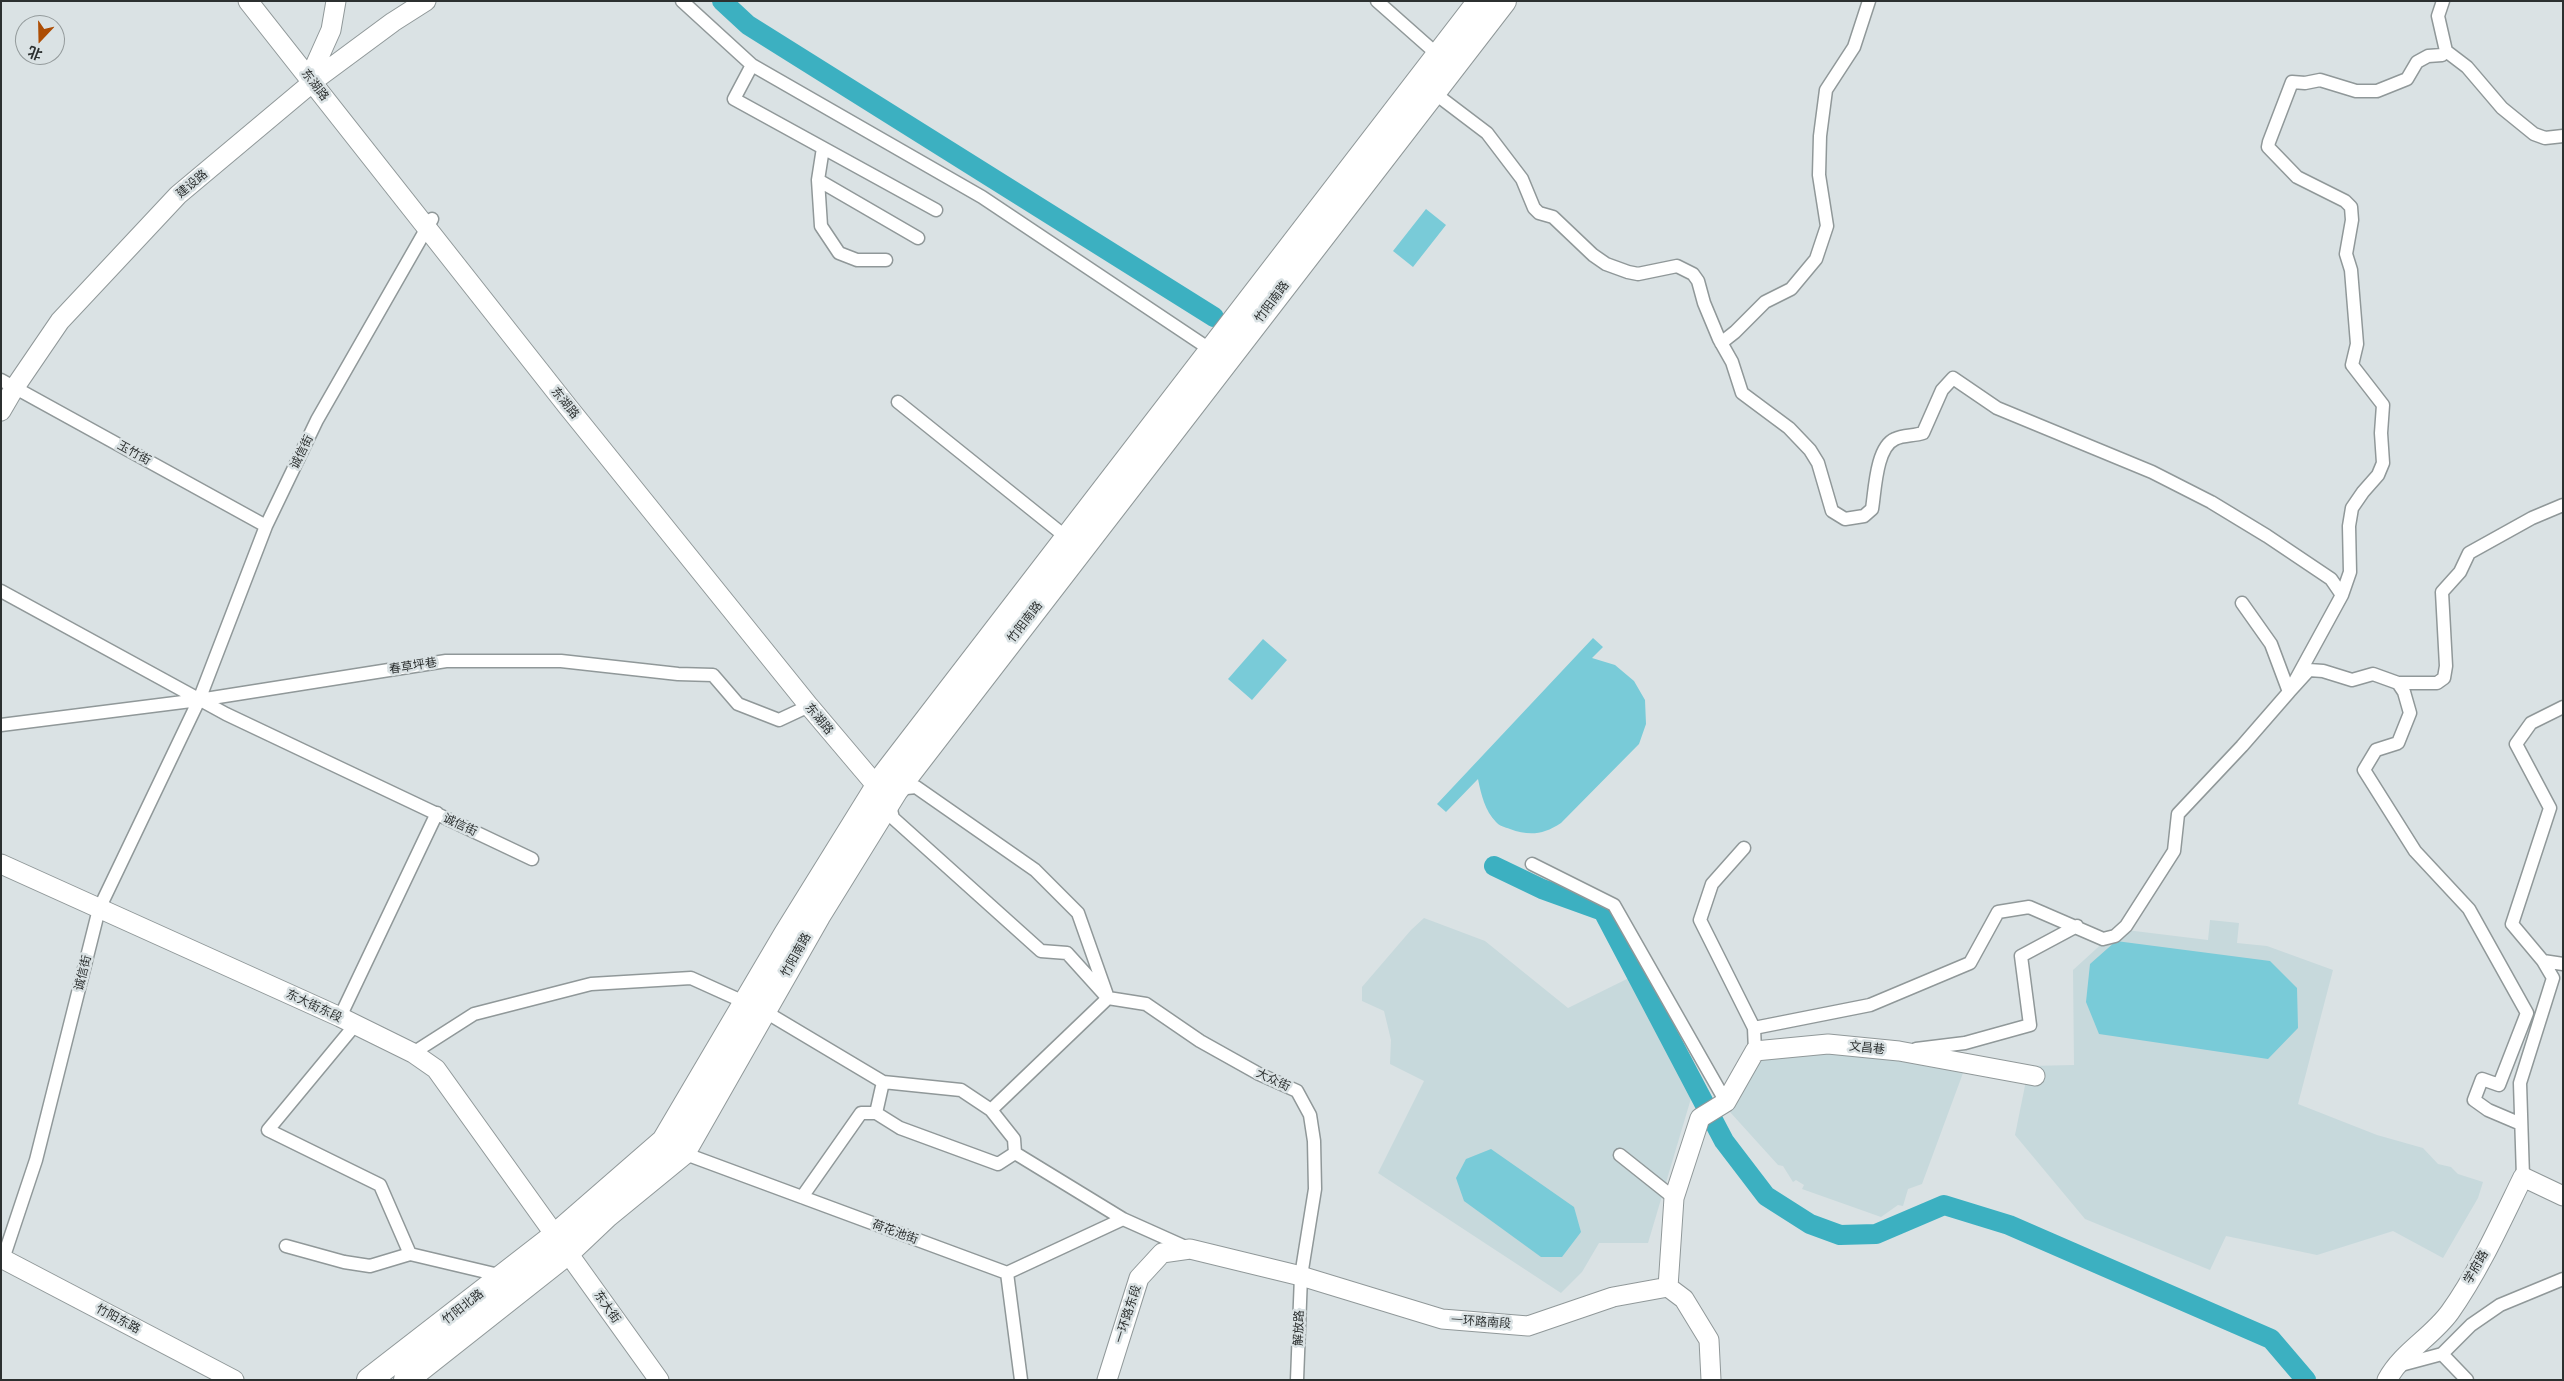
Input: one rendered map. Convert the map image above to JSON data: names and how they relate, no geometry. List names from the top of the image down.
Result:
{
  "streets": {
    "highway": ["竹阳南路", "竹阳北路"],
    "street": [
      "东湖路",
      "建设路",
      "诚信街",
      "玉竹街",
      "春草坪巷",
      "东大街东段",
      "文昌巷",
      "大众街",
      "荷花池街",
      "学府路",
      "东大街",
      "一环路东段",
      "竹阳东路",
      "一环路南段",
      "解放路"
    ]
  },
  "crossings": [
    ["东湖路", "建设路"],
    ["东湖路", "竹阳南路"],
    ["东湖路", "诚信街"],
    ["东湖路", "春草坪巷"],
    ["建设路", "玉竹街"],
    ["竹阳南路", "东大街东段"],
    ["竹阳南路", "荷花池街"],
    ["竹阳南路", "竹阳北路"],
    ["竹阳南路", "东大街"],
    ["诚信街", "玉竹街"],
    ["诚信街", "春草坪巷"],
    ["诚信街", "东大街东段"],
    ["诚信街", "竹阳东路"],
    ["东大街东段", "竹阳北路"],
    ["东大街东段", "东大街"],
    ["大众街", "一环路南段"],
    ["大众街", "解放路"],
    ["竹阳北路", "东大街"],
    ["一环路东段", "一环路南段"],
    ["一环路南段", "解放路"]
  ],
  "north": "bottom"
}
